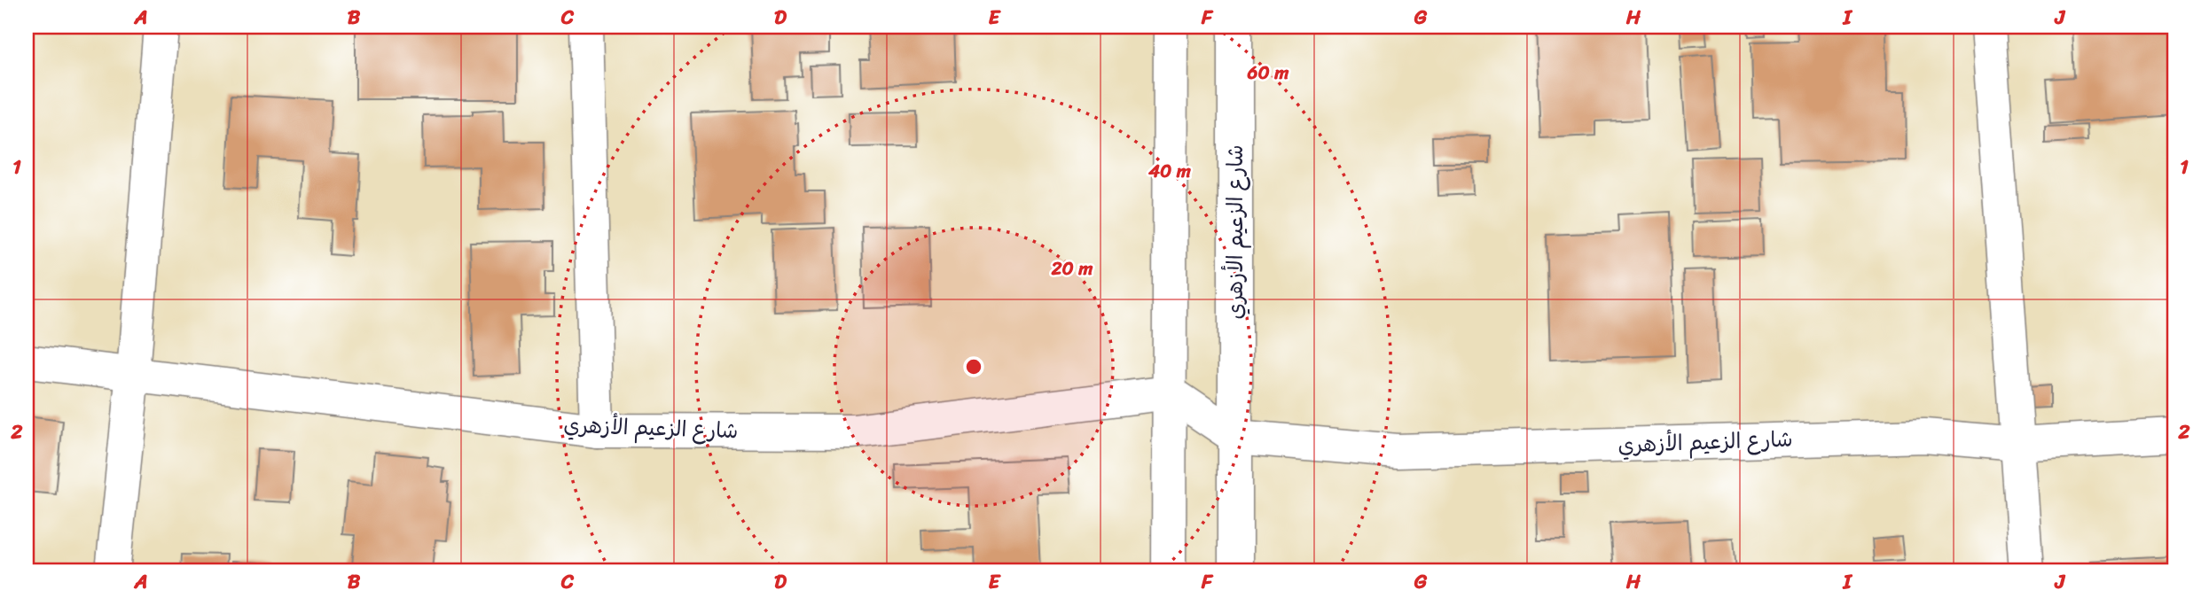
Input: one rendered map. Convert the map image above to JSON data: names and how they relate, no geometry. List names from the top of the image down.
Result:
{
  "streets": {
    "street": ["شارع الزعيم الأزهري"]
  },
  "grid": {
    "columns": [
      "A",
      "B",
      "C",
      "D",
      "E",
      "F",
      "G",
      "H",
      "I",
      "J"
    ],
    "rows": ["1", "2"]
  },
  "rings": ["60 m", "40 m", "20 m"]
}
